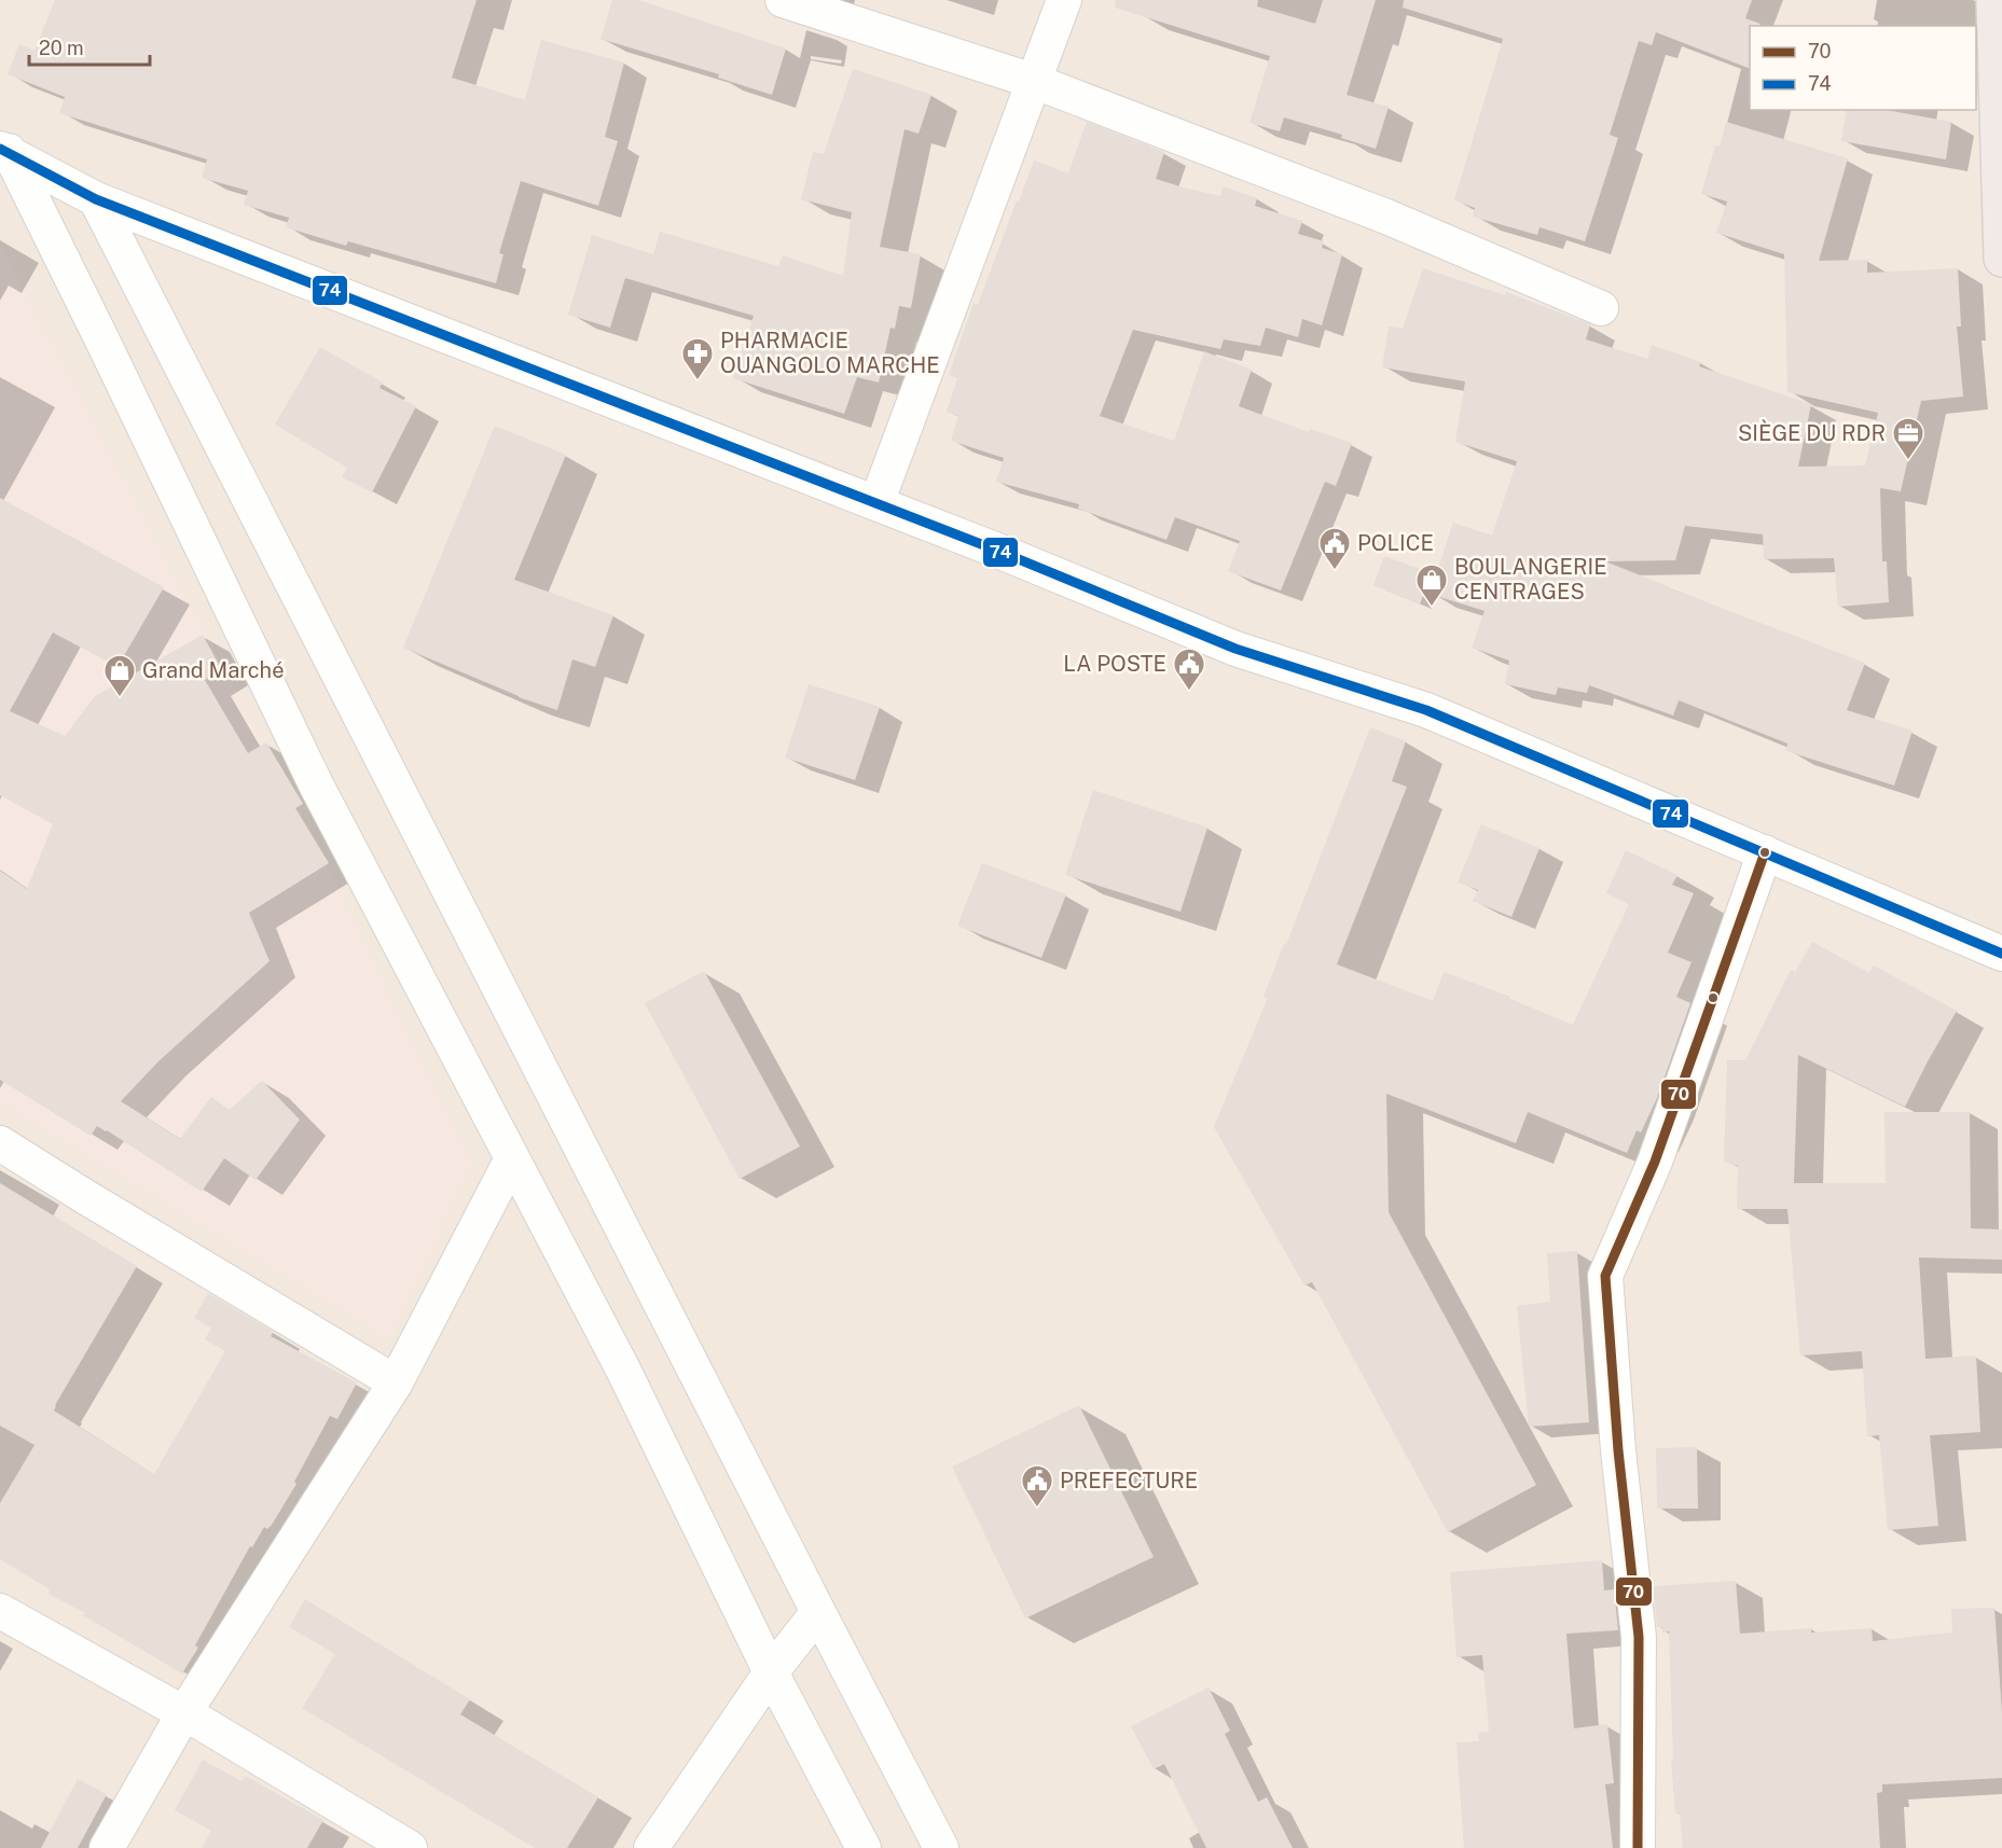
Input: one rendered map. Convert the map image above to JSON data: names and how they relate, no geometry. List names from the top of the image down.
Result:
{
  "places": {
    "pharmacy": ["PHARMACIE OUANGOLO MARCHE"],
    "office": ["SIÈGE DU RDR"],
    "public building": ["POLICE", "LA POSTE", "PREFECTURE"],
    "shop": ["BOULANGERIE CENTRAGES", "Grand Marché"]
  },
  "lines": ["transit line 74", "transit line 70"],
  "legend": ["70", "74"],
  "scale_bar": "20 m"
}
